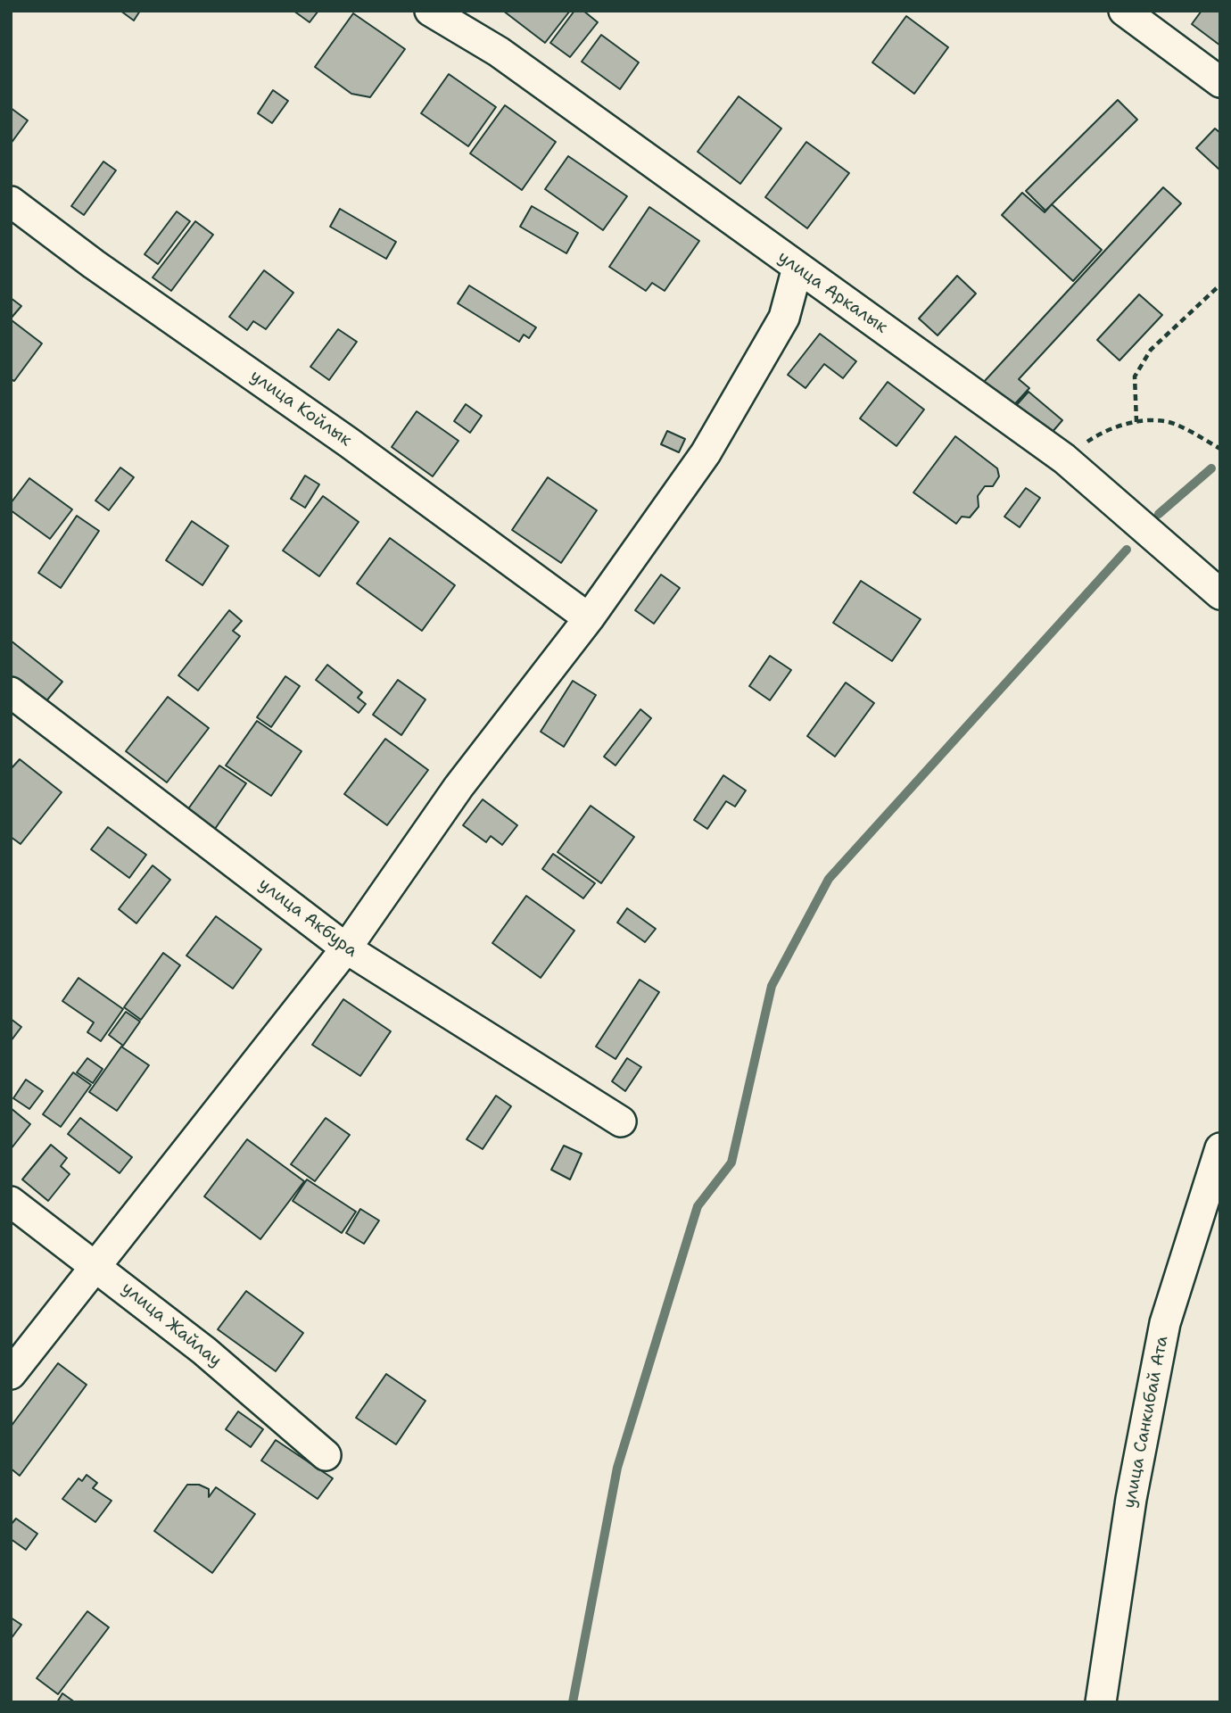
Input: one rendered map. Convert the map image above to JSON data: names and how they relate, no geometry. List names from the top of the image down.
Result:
{
  "streets": {
    "street": [
      "улица Аркалык",
      "улица Койлык",
      "улица Акбура",
      "улица Жайлау",
      "улица Санкибай Ата"
    ]
  }
}
